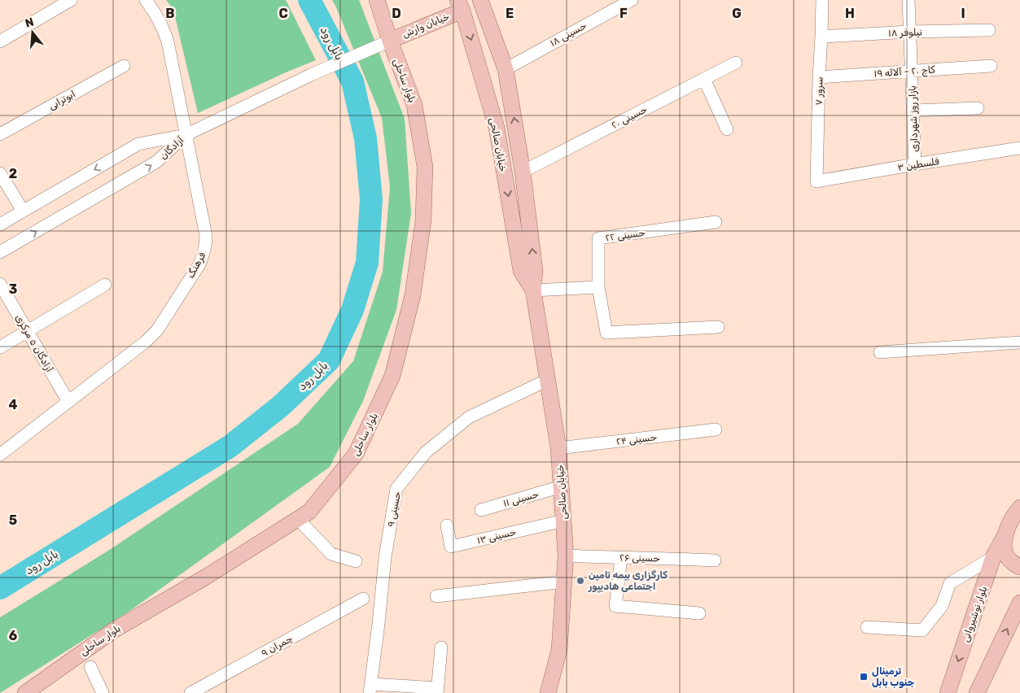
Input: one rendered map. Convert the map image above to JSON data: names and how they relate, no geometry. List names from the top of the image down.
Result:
{
  "streets": {
    "main road": [
      "خیابان وارش",
      "بلوار ساحلی",
      "خيابان صالحی",
      "بلوار نوشیروانی"
    ],
    "street": [
      "نیلوفر ۱۸",
      "حسینی ۱۸",
      "کاج ۲۰ - آلاله ۱۹",
      "سرور ۷",
      "ابوترابی",
      "حسینی ٢٠",
      "بازار روز شهرداری",
      "آزادگان",
      "فلسطین ۳",
      "حسینی ۲۲",
      "فرهنگ",
      "آزادگان ۵ مرکزی",
      "حسینی ۲۴",
      "حسینی ۱۱",
      "حسینی ٩",
      "حسینی ۱۳",
      "حسینی ۲۶",
      "چمران ۹"
    ]
  },
  "crossings": [
    ["خیابان وارش", "بلوار ساحلی"],
    ["خیابان وارش", "خيابان صالحی"],
    ["نیلوفر ۱۸", "سرور ۷"],
    ["نیلوفر ۱۸", "بازار روز شهرداری"],
    ["حسینی ۱۸", "خيابان صالحی"],
    ["کاج ۲۰ - آلاله ۱۹", "سرور ۷"],
    ["کاج ۲۰ - آلاله ۱۹", "بازار روز شهرداری"],
    ["سرور ۷", "فلسطین ۳"],
    ["حسینی ٢٠", "خيابان صالحی"],
    ["بازار روز شهرداری", "فلسطین ۳"],
    ["خيابان صالحی", "حسینی ۲۴"],
    ["خيابان صالحی", "حسینی ۱۱"],
    ["خيابان صالحی", "حسینی ٩"],
    ["خيابان صالحی", "حسینی ۱۳"],
    ["خيابان صالحی", "حسینی ۲۶"],
    ["آزادگان", "فرهنگ"],
    ["فرهنگ", "آزادگان ۵ مرکزی"]
  ],
  "water": ["بابل رود"],
  "places": {
    "other": ["کارگزاری بیمه تامین اجتماعی هادیپور"],
    "transit": ["ترمینال جنوب بابل"]
  },
  "north": "top",
  "grid": {
    "columns": [
      "B",
      "C",
      "D",
      "E",
      "F",
      "G",
      "H",
      "I"
    ],
    "rows": [
      "2",
      "3",
      "4",
      "5",
      "6"
    ]
  }
}
